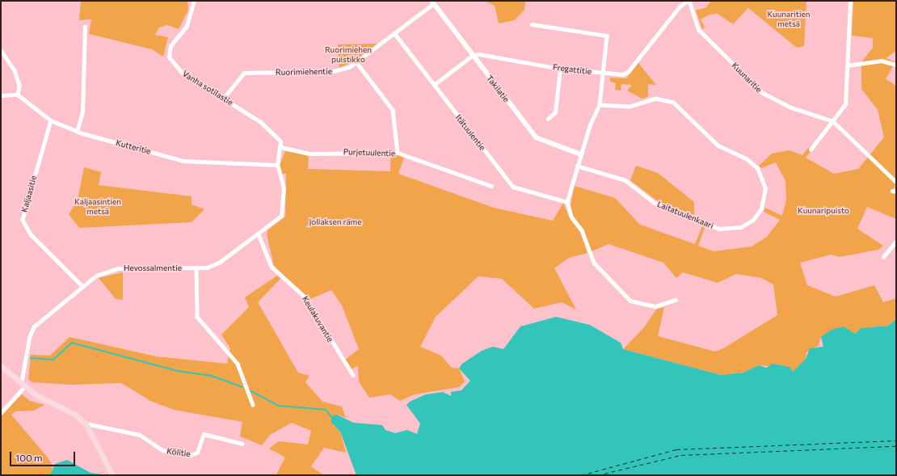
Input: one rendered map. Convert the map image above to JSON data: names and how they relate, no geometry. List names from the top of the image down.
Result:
{
  "streets": {
    "street": [
      "Fregattitie",
      "Ruorimiehentie",
      "Kuunaritie",
      "Vanha sotilastie",
      "Takilatie",
      "Itätuulentie",
      "Kutteritie",
      "Purjetuulentie",
      "Kaljaasitie",
      "Laitatuulenkaari",
      "Hevossalmentie",
      "Keulakuvantie",
      "Kölitie"
    ]
  },
  "crossings": [
    ["Fregattitie", "Kuunaritie"],
    ["Fregattitie", "Takilatie"],
    ["Ruorimiehentie", "Vanha sotilastie"],
    ["Ruorimiehentie", "Takilatie"],
    ["Ruorimiehentie", "Itätuulentie"],
    ["Vanha sotilastie", "Purjetuulentie"],
    ["Kutteritie", "Kaljaasitie"],
    ["Kutteritie", "Hevossalmentie"],
    ["Kaljaasitie", "Hevossalmentie"],
    ["Hevossalmentie", "Keulakuvantie"]
  ],
  "parks": [
    "Kuunaritien metsä",
    "Ruorimiehen puistikko",
    "Kaljaasintien metsä",
    "Kuunaripuisto",
    "Jollaksen räme"
  ],
  "scale_bar": "100 m"
}
